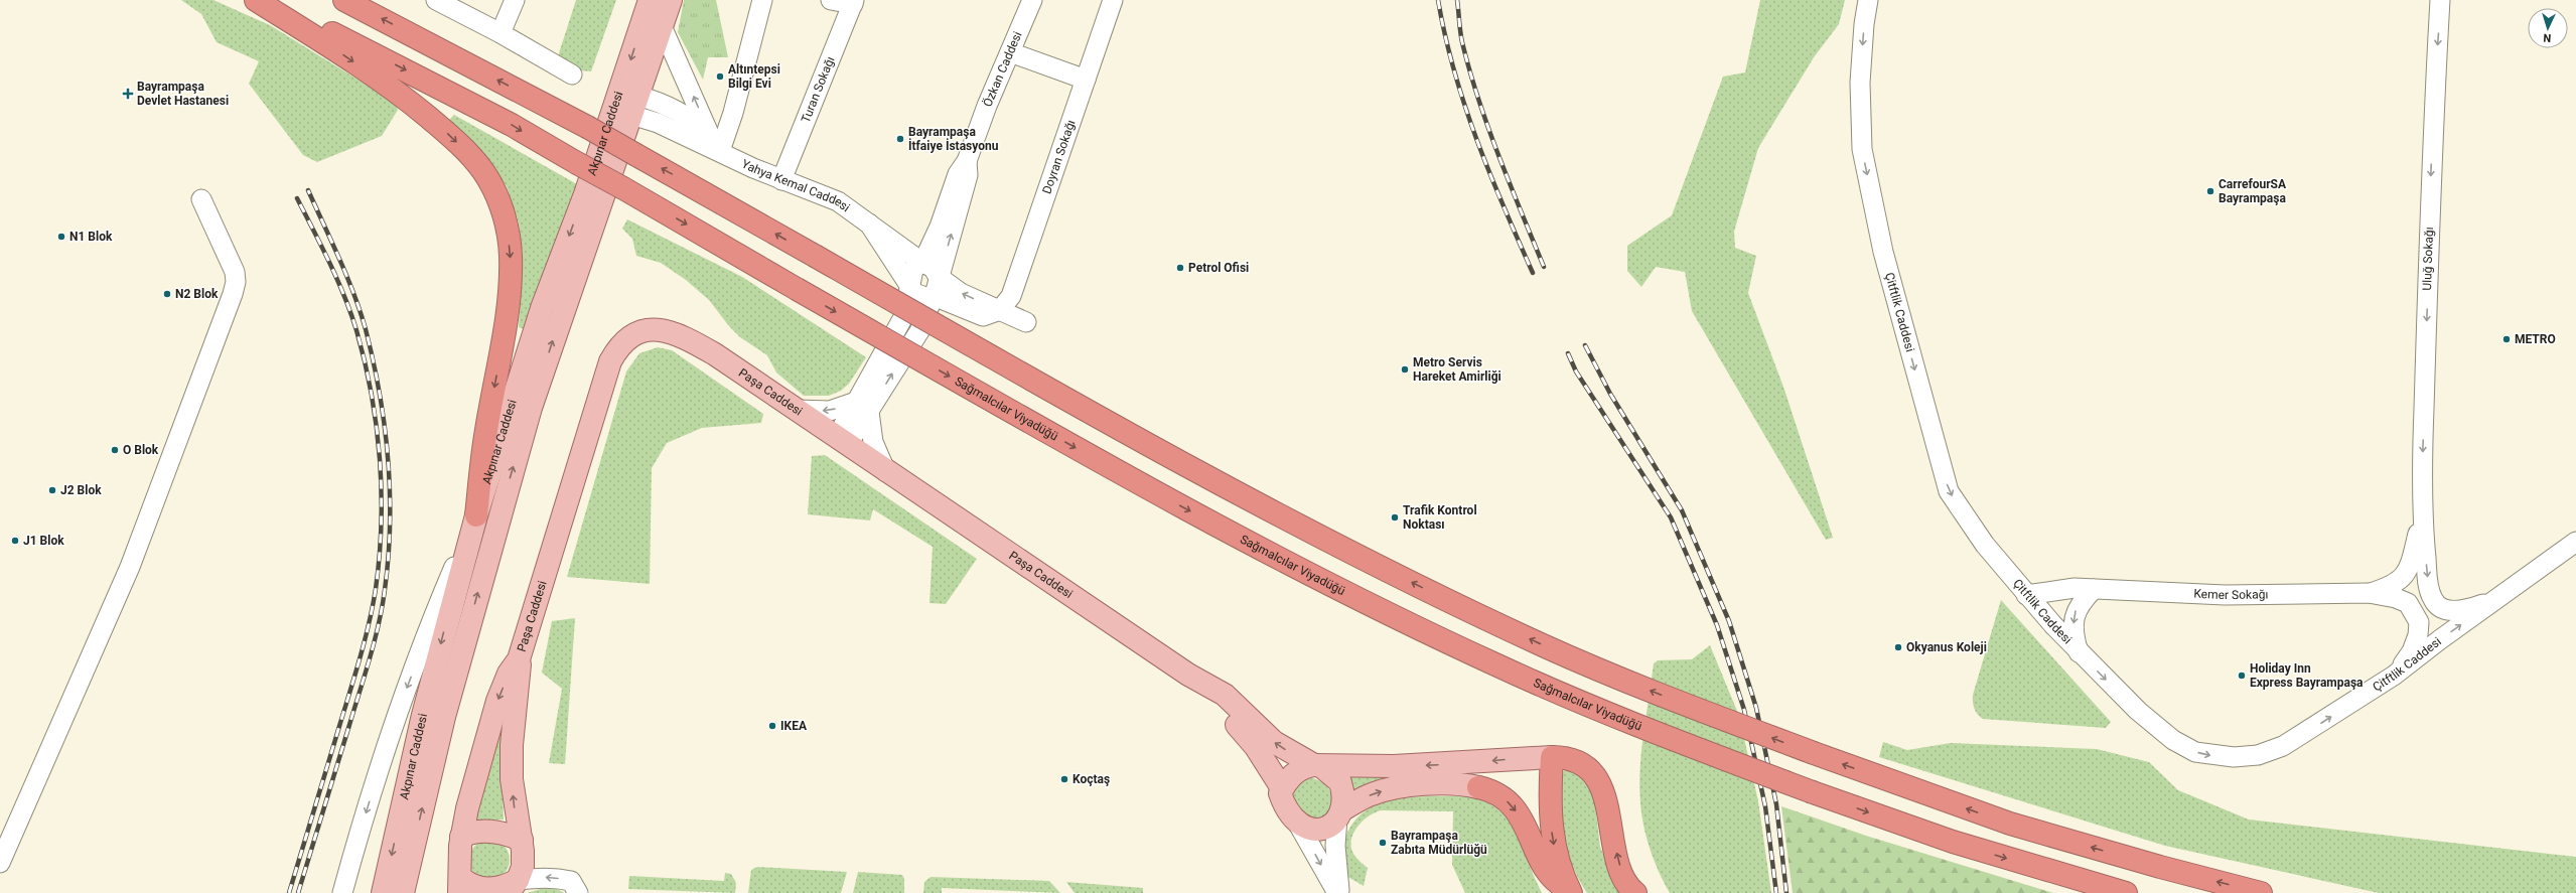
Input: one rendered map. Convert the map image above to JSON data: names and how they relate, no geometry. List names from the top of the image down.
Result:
{
  "streets": {
    "highway": ["Sağmalcılar Viyadüğü"],
    "main road": ["Akpınar Caddesi", "Paşa Caddesi"],
    "street": [
      "Özkan Caddesi",
      "Turan Sokağı",
      "Doyran Sokağı",
      "Yahya Kemal Caddesi",
      "Uluğ Sokağı",
      "Çitftlik Caddesi",
      "Kemer Sokağı"
    ]
  },
  "crossings": [
    ["Özkan Caddesi", "Yahya Kemal Caddesi"],
    ["Turan Sokağı", "Yahya Kemal Caddesi"],
    ["Akpınar Caddesi", "Yahya Kemal Caddesi"],
    ["Çitftlik Caddesi", "Kemer Sokağı"]
  ],
  "one_way": ["Uluğ Sokağı"],
  "places": {
    "other": [
      "Altıntepsi Bilgi Evi",
      "Bayrampaşa İtfaiye İstasyonu",
      "CarrefourSA Bayrampaşa",
      "N1 Blok",
      "Petrol Ofisi",
      "N2 Blok",
      "METRO",
      "Metro Servis Hareket Amirliği",
      "O Blok",
      "J2 Blok",
      "Trafik Kontrol Noktası",
      "J1 Blok",
      "Okyanus Koleji",
      "Holiday Inn Express Bayrampaşa",
      "IKEA",
      "Koçtaş",
      "Bayrampaşa Zabıta Müdürlüğü"
    ],
    "health": ["Bayrampaşa Devlet Hastanesi"]
  },
  "north": "bottom"
}
